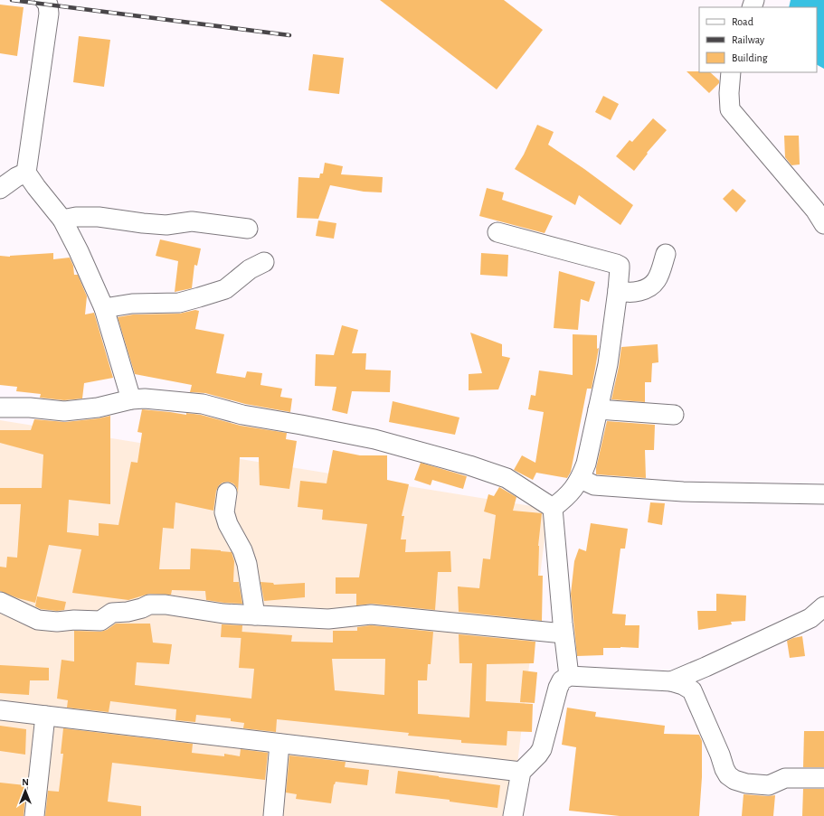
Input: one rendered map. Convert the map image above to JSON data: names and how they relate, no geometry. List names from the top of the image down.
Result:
{
  "legend": ["Road", "Railway", "Building"],
  "north": "top"
}
